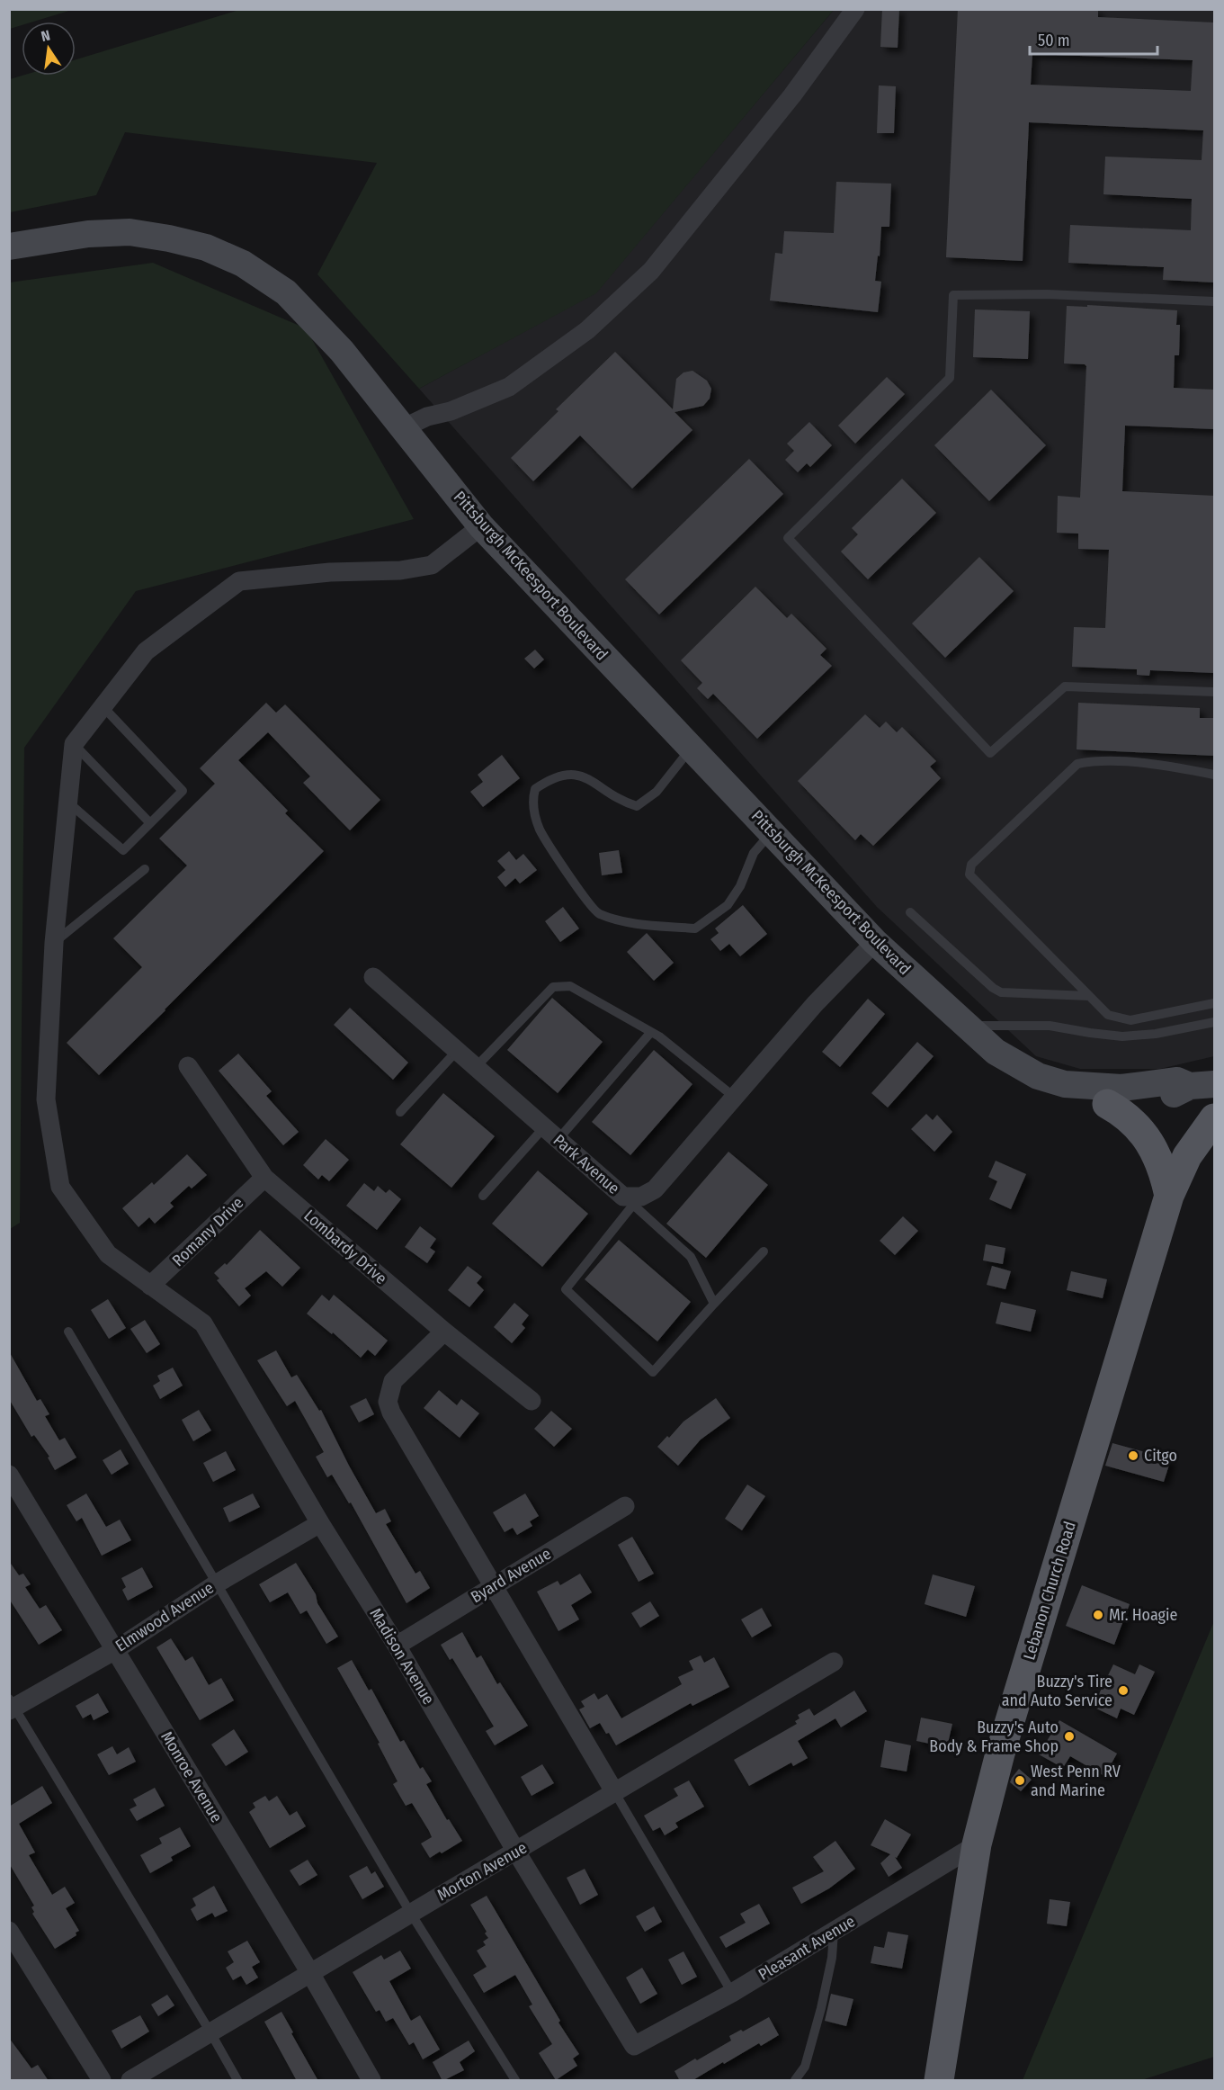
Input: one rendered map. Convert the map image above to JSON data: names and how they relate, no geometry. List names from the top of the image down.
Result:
{
  "streets": {
    "main road": ["Pittsburgh McKeesport Boulevard", "Lebanon Church Road"],
    "street": [
      "Park Avenue",
      "Romany Drive",
      "Lombardy Drive",
      "Byard Avenue",
      "Elmwood Avenue",
      "Madison Avenue",
      "Monroe Avenue",
      "Morton Avenue",
      "Pleasant Avenue"
    ]
  },
  "crossings": [
    ["Pittsburgh McKeesport Boulevard", "Park Avenue"],
    ["Romany Drive", "Lombardy Drive"],
    ["Romany Drive", "Madison Avenue"],
    ["Byard Avenue", "Madison Avenue"],
    ["Lebanon Church Road", "Pleasant Avenue"],
    ["Elmwood Avenue", "Madison Avenue"],
    ["Elmwood Avenue", "Monroe Avenue"],
    ["Madison Avenue", "Morton Avenue"],
    ["Madison Avenue", "Pleasant Avenue"],
    ["Monroe Avenue", "Morton Avenue"]
  ],
  "places": [
    "Citgo",
    "Mr. Hoagie",
    "Buzzy's Tire and Auto Service",
    "Buzzy's Auto Body & Frame Shop",
    "West Penn RV and Marine"
  ],
  "scale_bar": "50 m",
  "north": "top"
}
